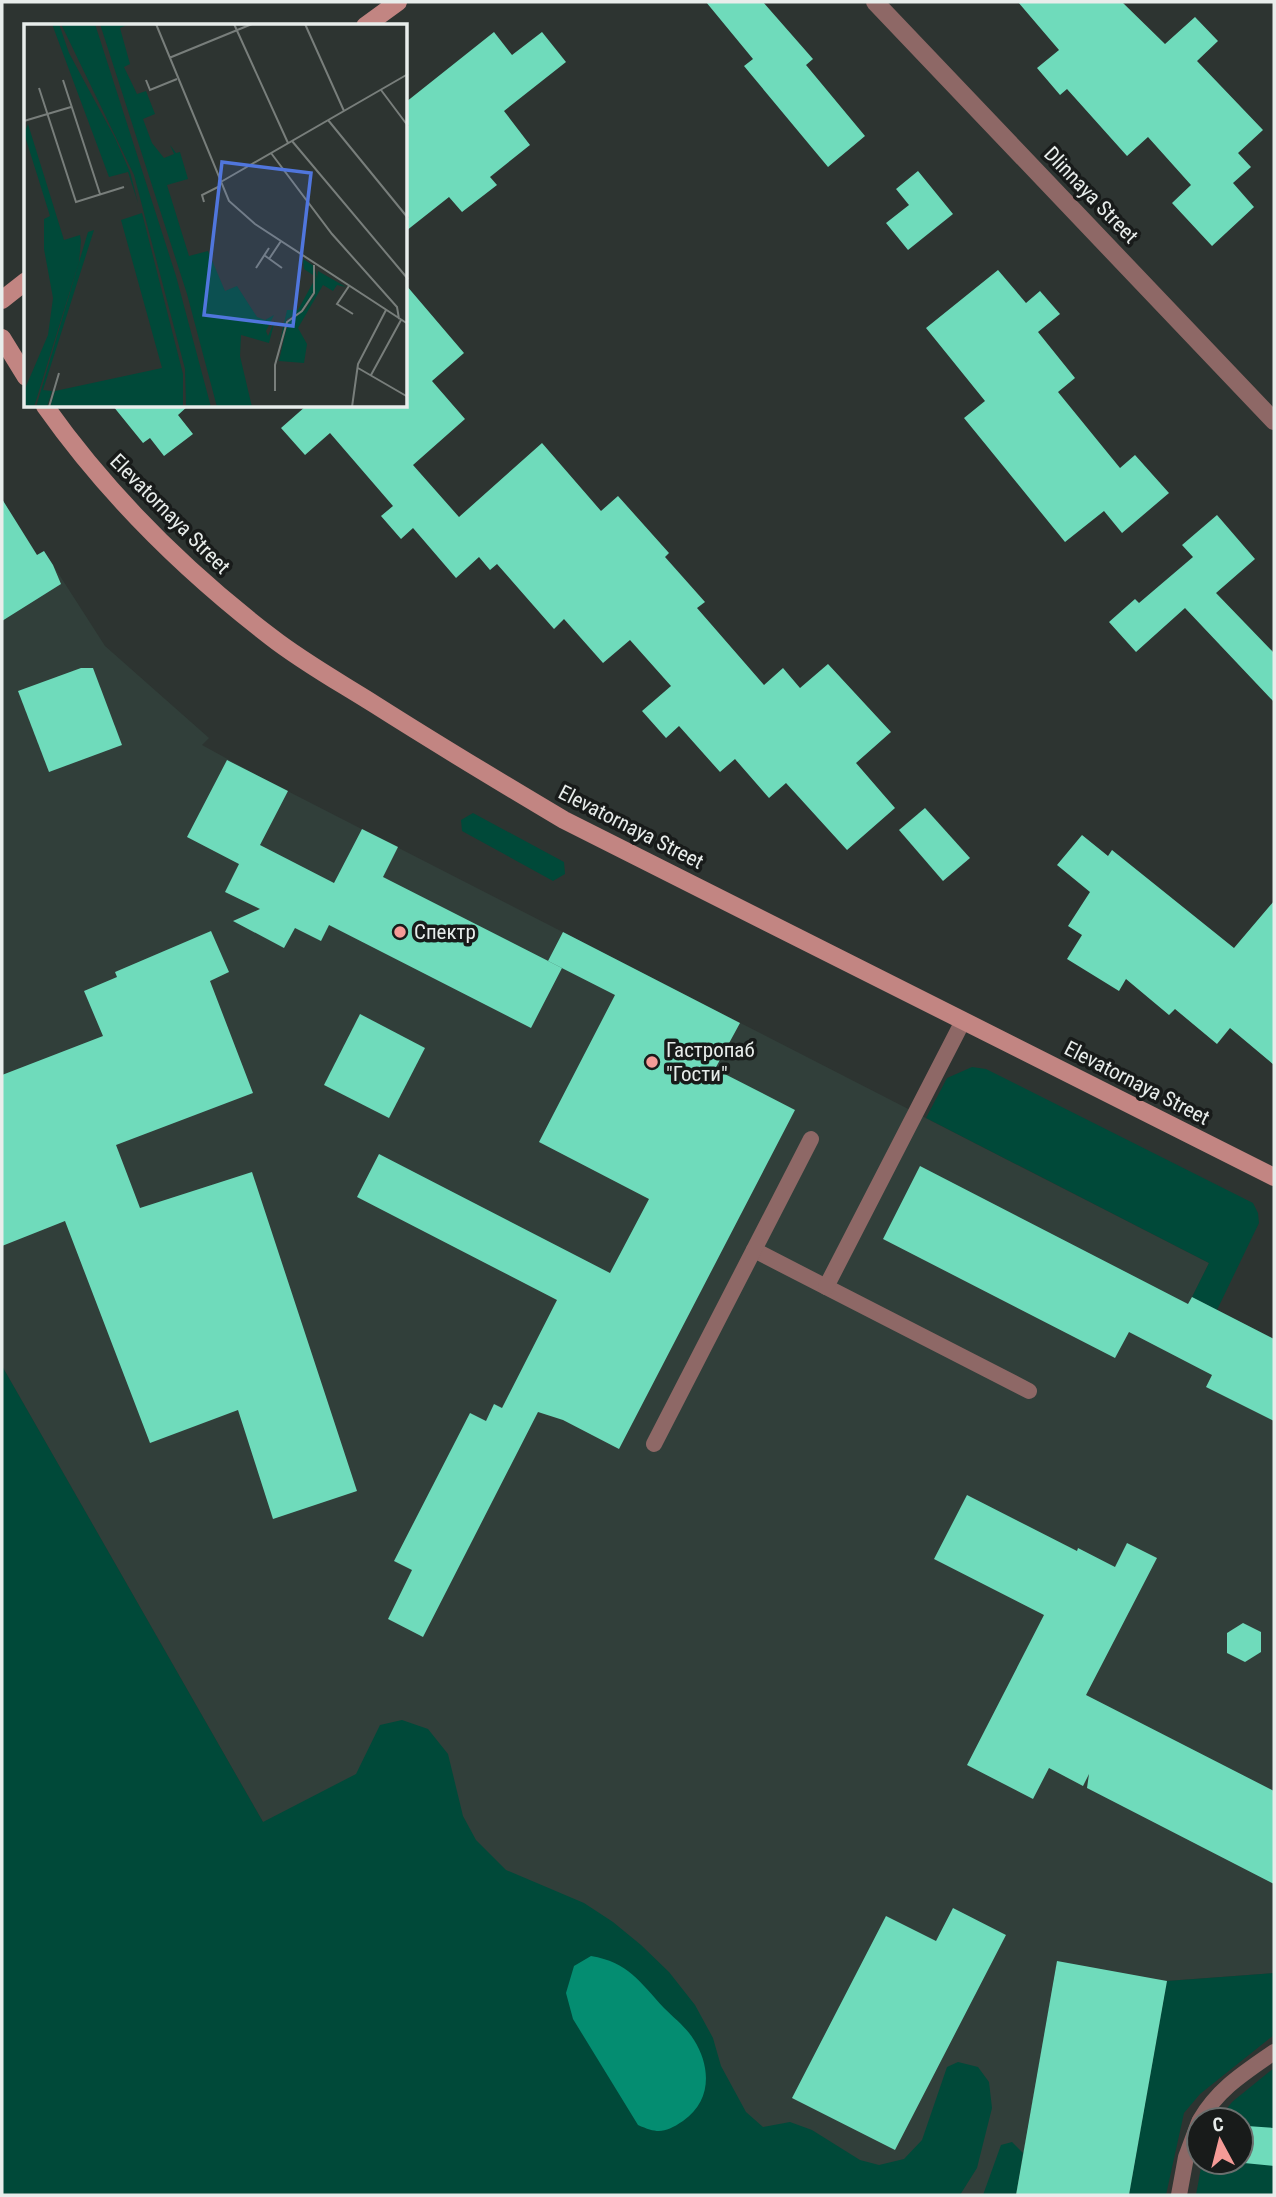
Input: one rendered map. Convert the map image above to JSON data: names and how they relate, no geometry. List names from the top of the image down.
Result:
{
  "streets": {
    "street": ["Dlinnaya Street", "Elevatornaya Street"]
  },
  "places": ["Спектр", "Гастропаб \"Гости\""],
  "north": "top"
}
